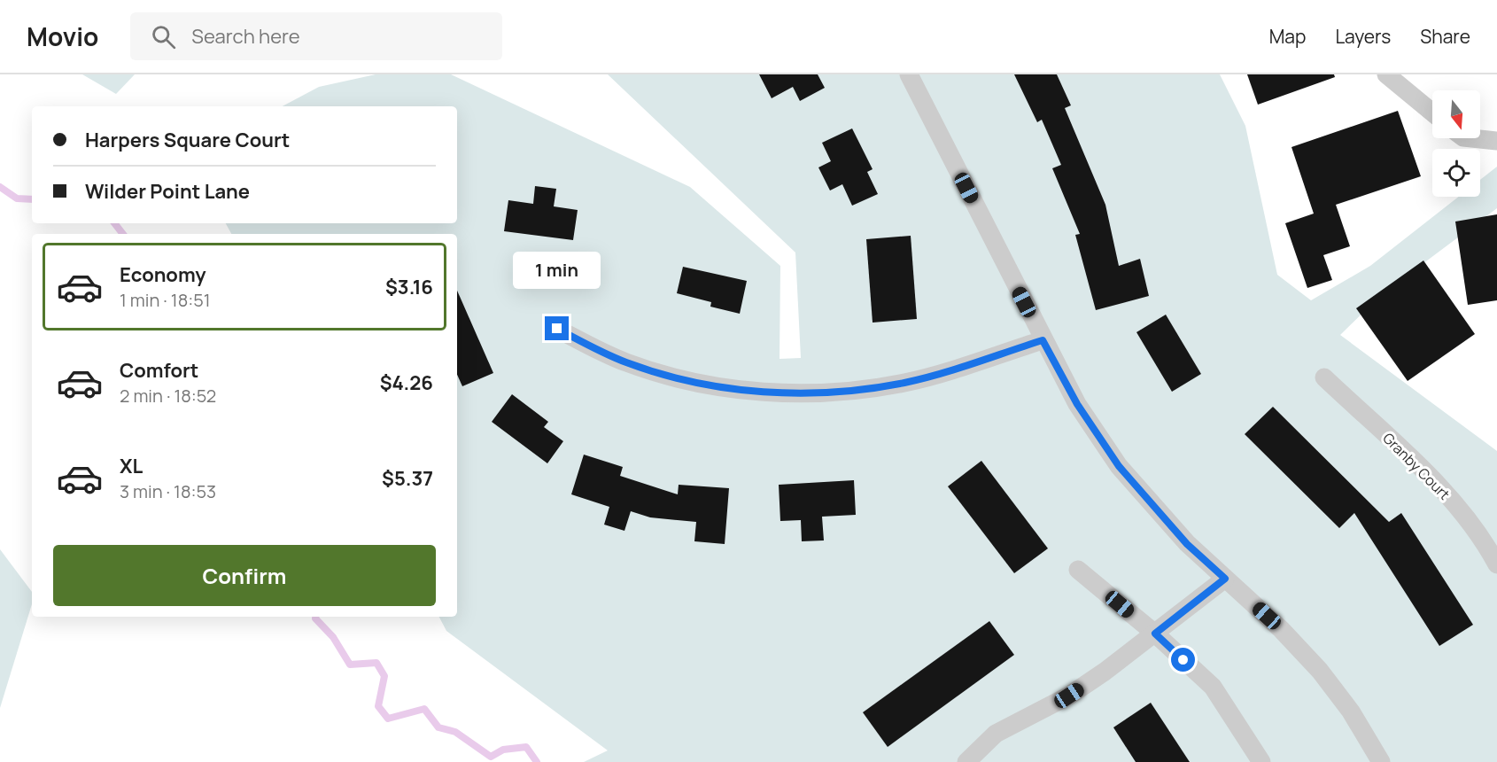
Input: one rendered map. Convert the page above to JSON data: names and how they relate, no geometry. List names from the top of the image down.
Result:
{
  "streets": {
    "street": ["Granby Court"]
  },
  "north": "bottom",
  "page": {
    "header": "Movio",
    "search": "Search here",
    "nav": ["Map", "Layers", "Share"],
    "banner": ["Harpers Square Court", "Wilder Point Lane"],
    "list": [
      {
        "name": "Economy",
        "note": "1 min · 18:51",
        "value": "$3.16"
      },
      {
        "name": "Comfort",
        "note": "2 min · 18:52",
        "value": "$4.26"
      },
      {
        "name": "XL",
        "note": "3 min · 18:53",
        "value": "$5.37"
      }
    ],
    "bubble": "1 min",
    "buttons": "Confirm"
  }
}
